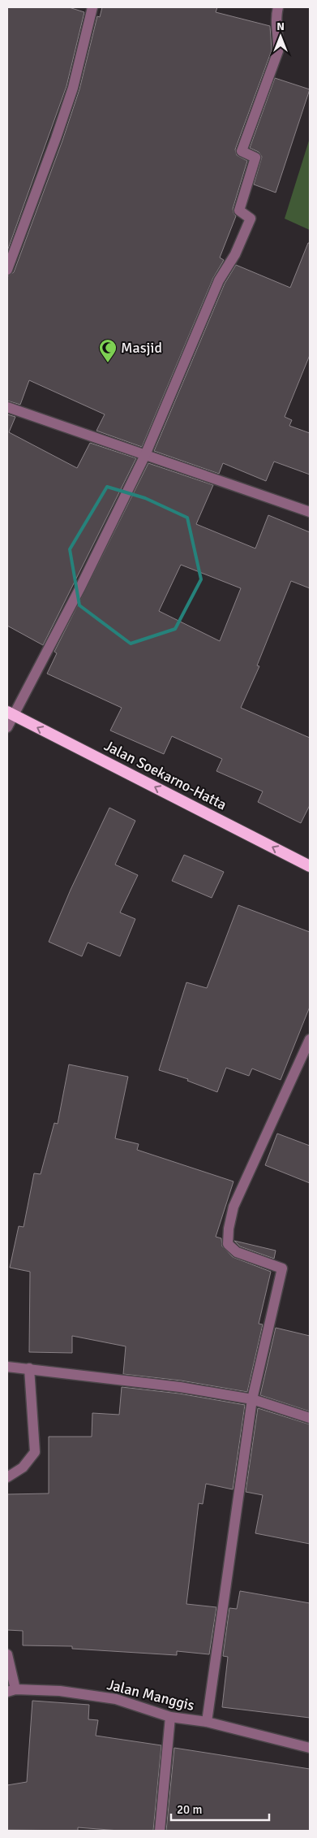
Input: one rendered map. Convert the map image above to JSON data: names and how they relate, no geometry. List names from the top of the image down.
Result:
{
  "streets": {
    "highway": ["Jalan Soekarno-Hatta"],
    "street": ["Jalan Manggis"]
  },
  "one_way": ["Jalan Soekarno-Hatta"],
  "places": {
    "mosque": ["Masjid"]
  },
  "scale_bar": "20 m",
  "north": "top"
}
